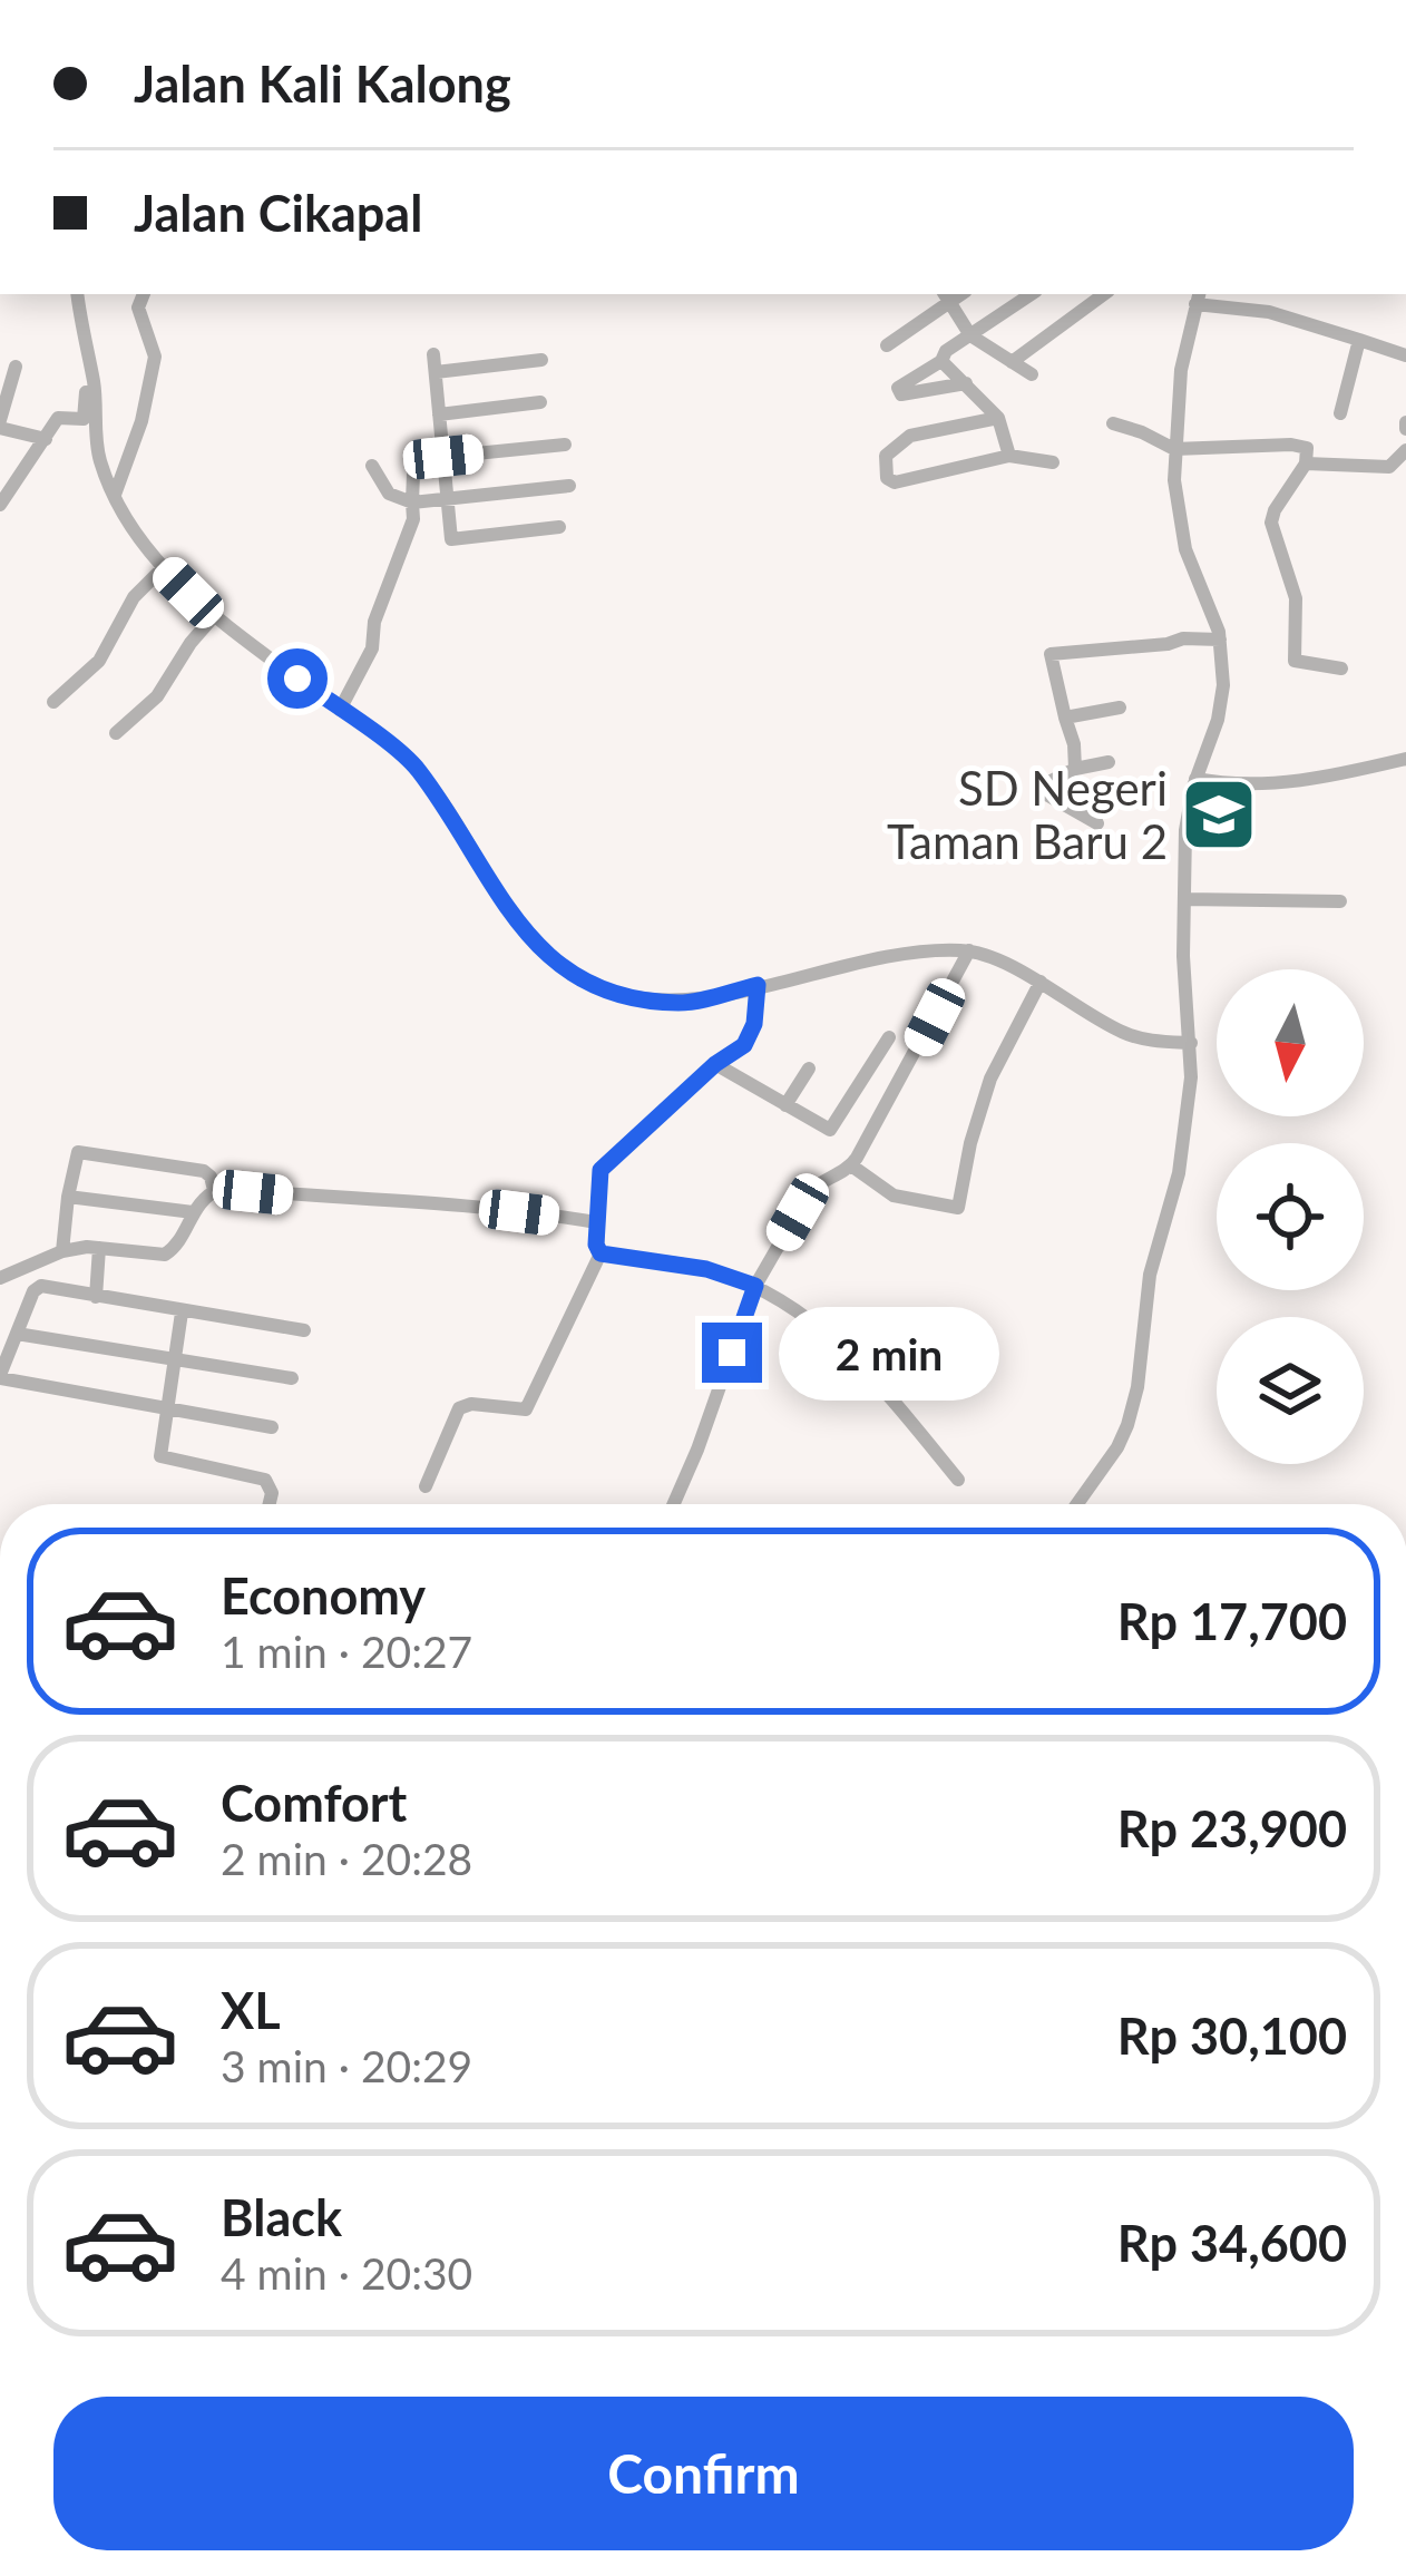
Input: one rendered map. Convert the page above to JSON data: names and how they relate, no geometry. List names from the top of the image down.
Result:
{
  "places": {
    "school or university": ["SD Negeri Taman Baru 2"]
  },
  "north": "bottom",
  "page": {
    "banner": ["Jalan Kali Kalong", "Jalan Cikapal"],
    "bubble": "2 min",
    "list": [
      {
        "name": "Economy",
        "note": "1 min · 20:27",
        "value": "Rp 17,700"
      },
      {
        "name": "Comfort",
        "note": "2 min · 20:28",
        "value": "Rp 23,900"
      },
      {
        "name": "XL",
        "note": "3 min · 20:29",
        "value": "Rp 30,100"
      },
      {
        "name": "Black",
        "note": "4 min · 20:30",
        "value": "Rp 34,600"
      }
    ],
    "buttons": "Confirm"
  }
}
